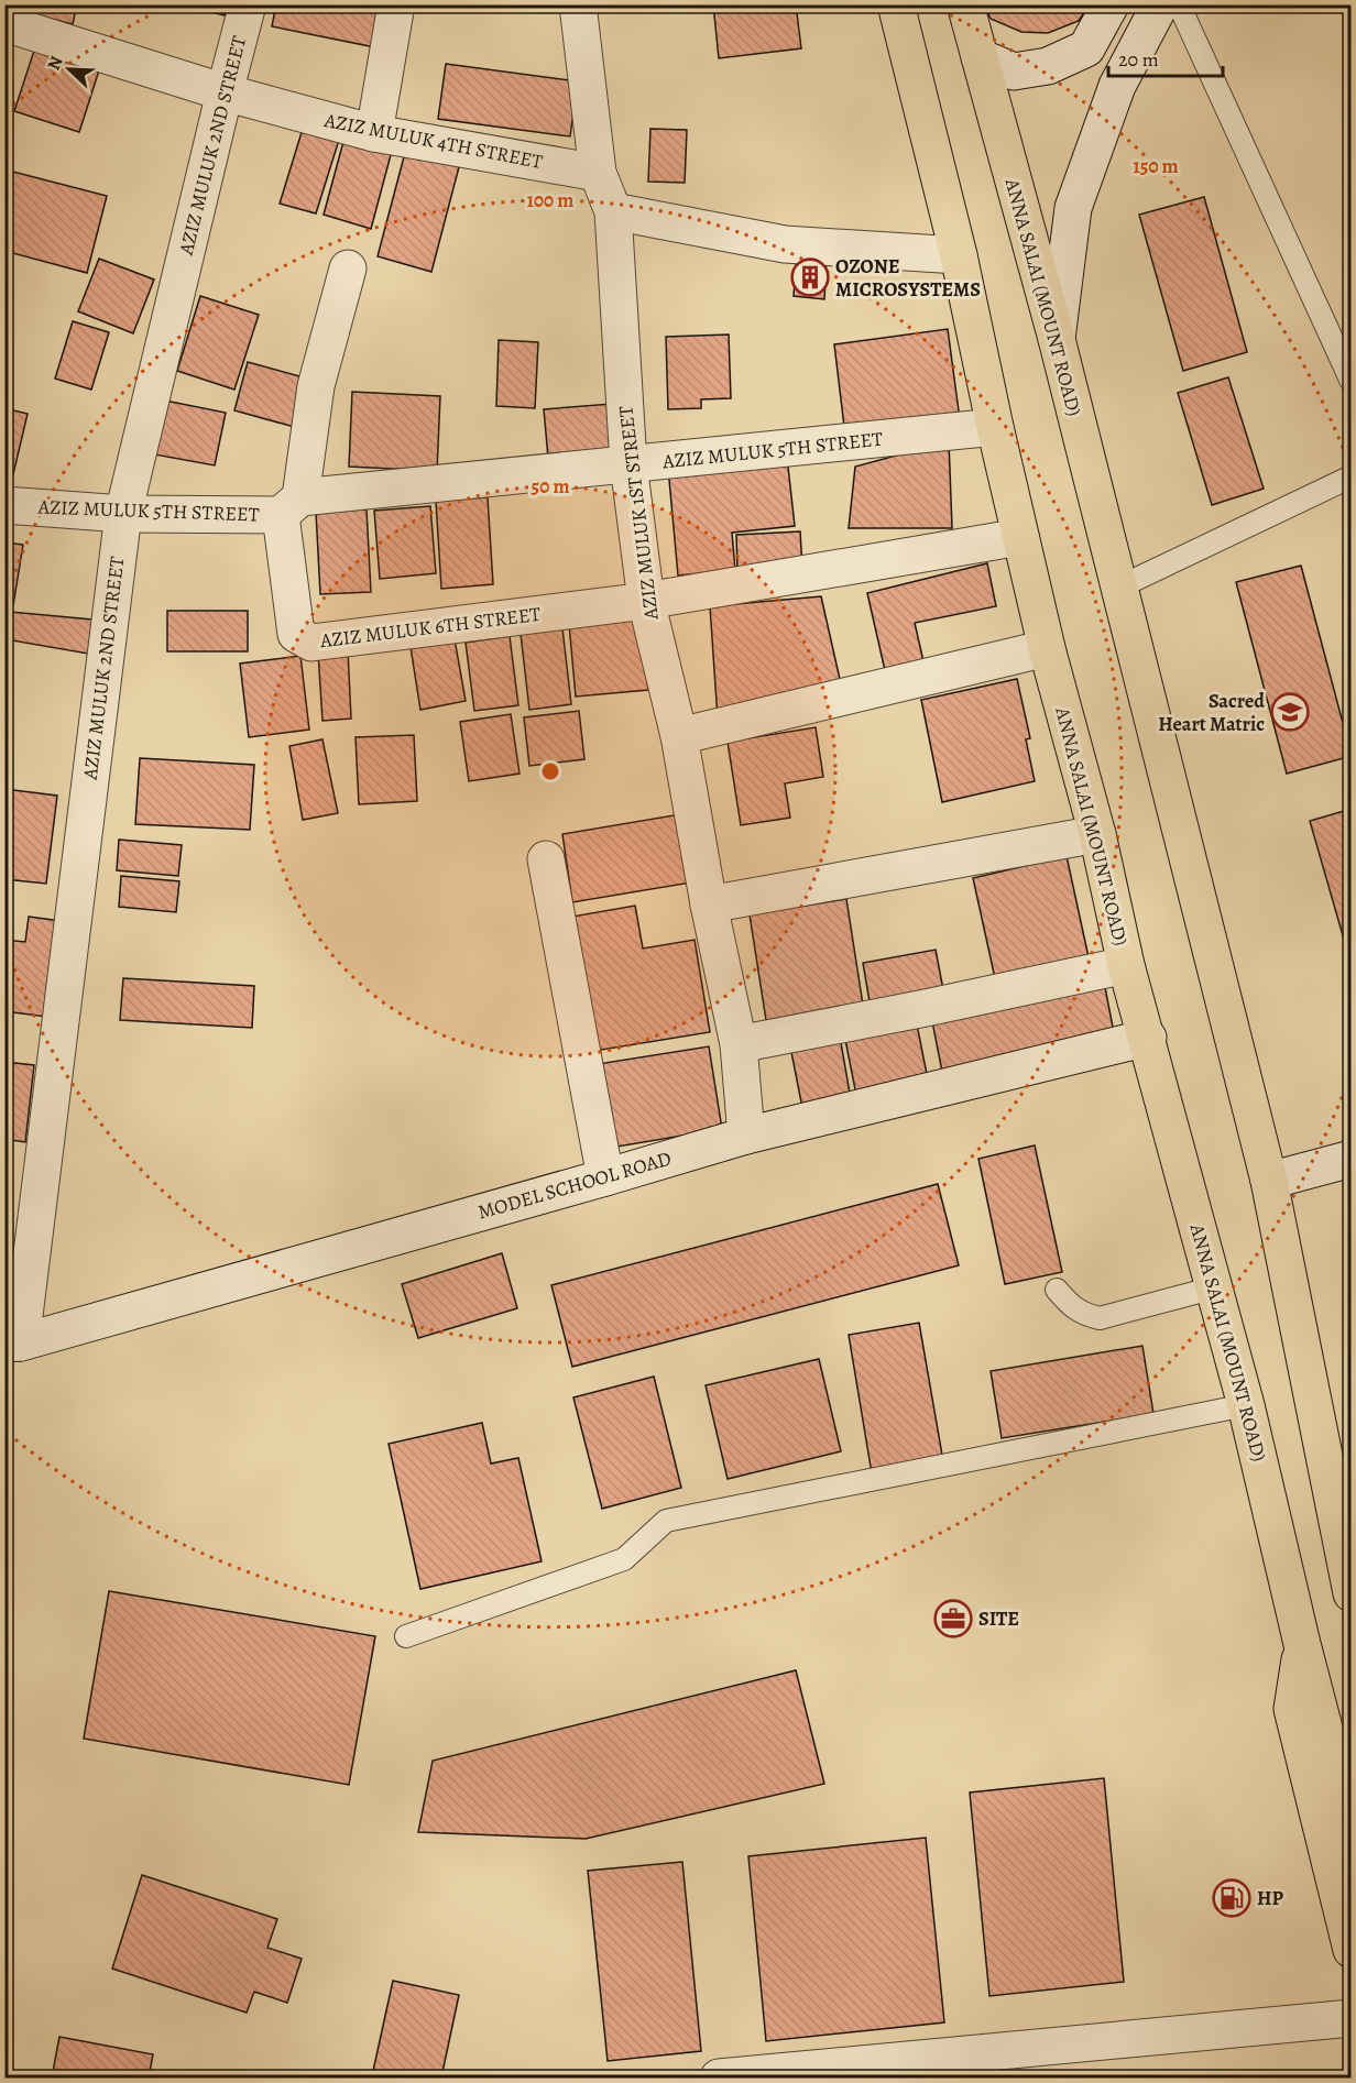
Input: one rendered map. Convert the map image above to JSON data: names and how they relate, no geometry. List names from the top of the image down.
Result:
{
  "streets": {
    "main road": ["ANNA SALAI (MOUNT ROAD)"],
    "street": [
      "AZIZ MULUK 4TH STREET",
      "AZIZ MULUK 2ND STREET",
      "AZIZ MULUK 5TH STREET",
      "AZIZ MULUK 1ST STREET",
      "AZIZ MULUK 6TH STREET",
      "MODEL SCHOOL ROAD"
    ]
  },
  "crossings": [
    ["AZIZ MULUK 4TH STREET", "AZIZ MULUK 2ND STREET"],
    ["AZIZ MULUK 4TH STREET", "AZIZ MULUK 1ST STREET"],
    ["AZIZ MULUK 2ND STREET", "AZIZ MULUK 5TH STREET"],
    ["AZIZ MULUK 2ND STREET", "MODEL SCHOOL ROAD"],
    ["ANNA SALAI (MOUNT ROAD)", "AZIZ MULUK 5TH STREET"],
    ["ANNA SALAI (MOUNT ROAD)", "MODEL SCHOOL ROAD"],
    ["AZIZ MULUK 5TH STREET", "AZIZ MULUK 1ST STREET"],
    ["AZIZ MULUK 5TH STREET", "AZIZ MULUK 6TH STREET"],
    ["AZIZ MULUK 1ST STREET", "AZIZ MULUK 6TH STREET"],
    ["AZIZ MULUK 1ST STREET", "MODEL SCHOOL ROAD"]
  ],
  "places": {
    "building": ["OZONE MICROSYSTEMS"],
    "school or university": ["Sacred Heart Matric"],
    "office": ["SITE"],
    "fuel station": ["HP"]
  },
  "scale_bar": "20 m",
  "north": "top left",
  "rings": ["150 m", "100 m", "50 m"]
}
